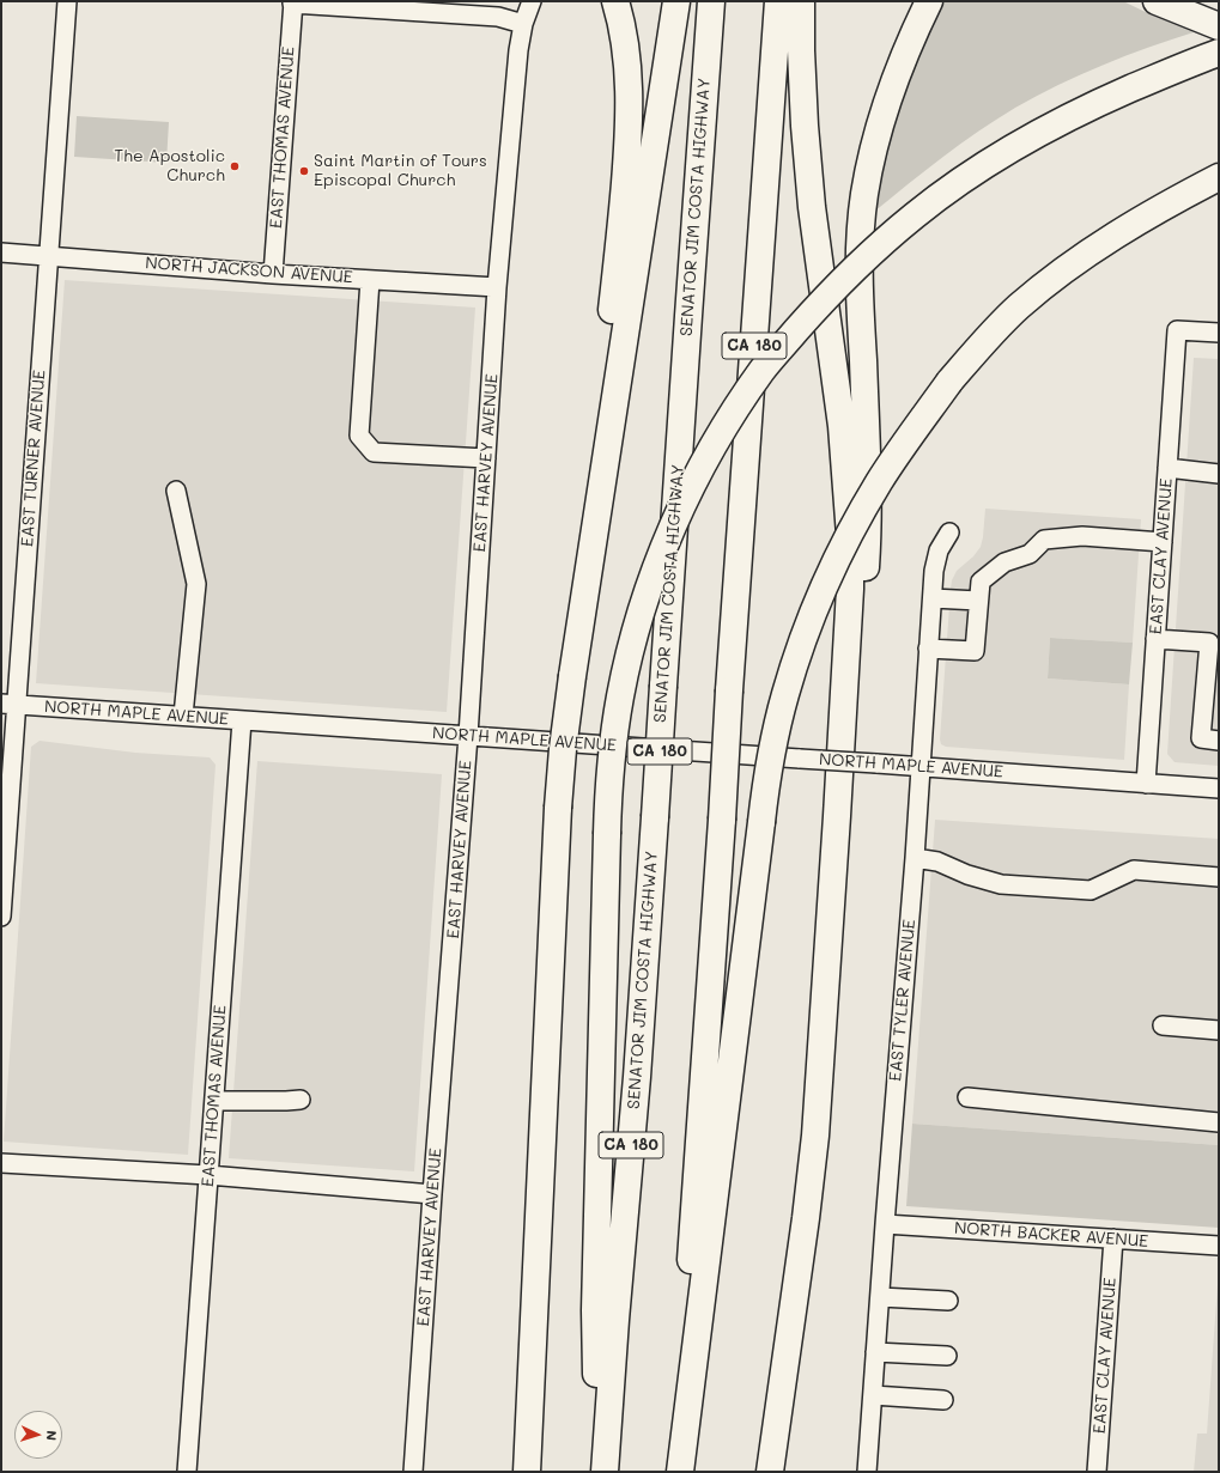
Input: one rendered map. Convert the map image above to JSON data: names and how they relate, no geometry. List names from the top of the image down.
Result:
{
  "streets": {
    "highway": ["SENATOR JIM COSTA HIGHWAY", "CA 180"],
    "street": [
      "EAST THOMAS AVENUE",
      "NORTH JACKSON AVENUE",
      "EAST TURNER AVENUE",
      "EAST HARVEY AVENUE",
      "EAST CLAY AVENUE",
      "NORTH MAPLE AVENUE",
      "EAST TYLER AVENUE",
      "NORTH BACKER AVENUE"
    ]
  },
  "crossings": [
    ["EAST THOMAS AVENUE", "NORTH JACKSON AVENUE"],
    ["EAST THOMAS AVENUE", "NORTH MAPLE AVENUE"],
    ["NORTH JACKSON AVENUE", "EAST TURNER AVENUE"],
    ["NORTH JACKSON AVENUE", "EAST HARVEY AVENUE"],
    ["EAST TURNER AVENUE", "NORTH MAPLE AVENUE"],
    ["EAST HARVEY AVENUE", "NORTH MAPLE AVENUE"],
    ["EAST CLAY AVENUE", "NORTH MAPLE AVENUE"],
    ["EAST CLAY AVENUE", "NORTH BACKER AVENUE"],
    ["NORTH MAPLE AVENUE", "EAST TYLER AVENUE"],
    ["EAST TYLER AVENUE", "NORTH BACKER AVENUE"]
  ],
  "places": ["The Apostolic Church", "Saint Martin of Tours Episcopal Church"],
  "north": "right"
}
